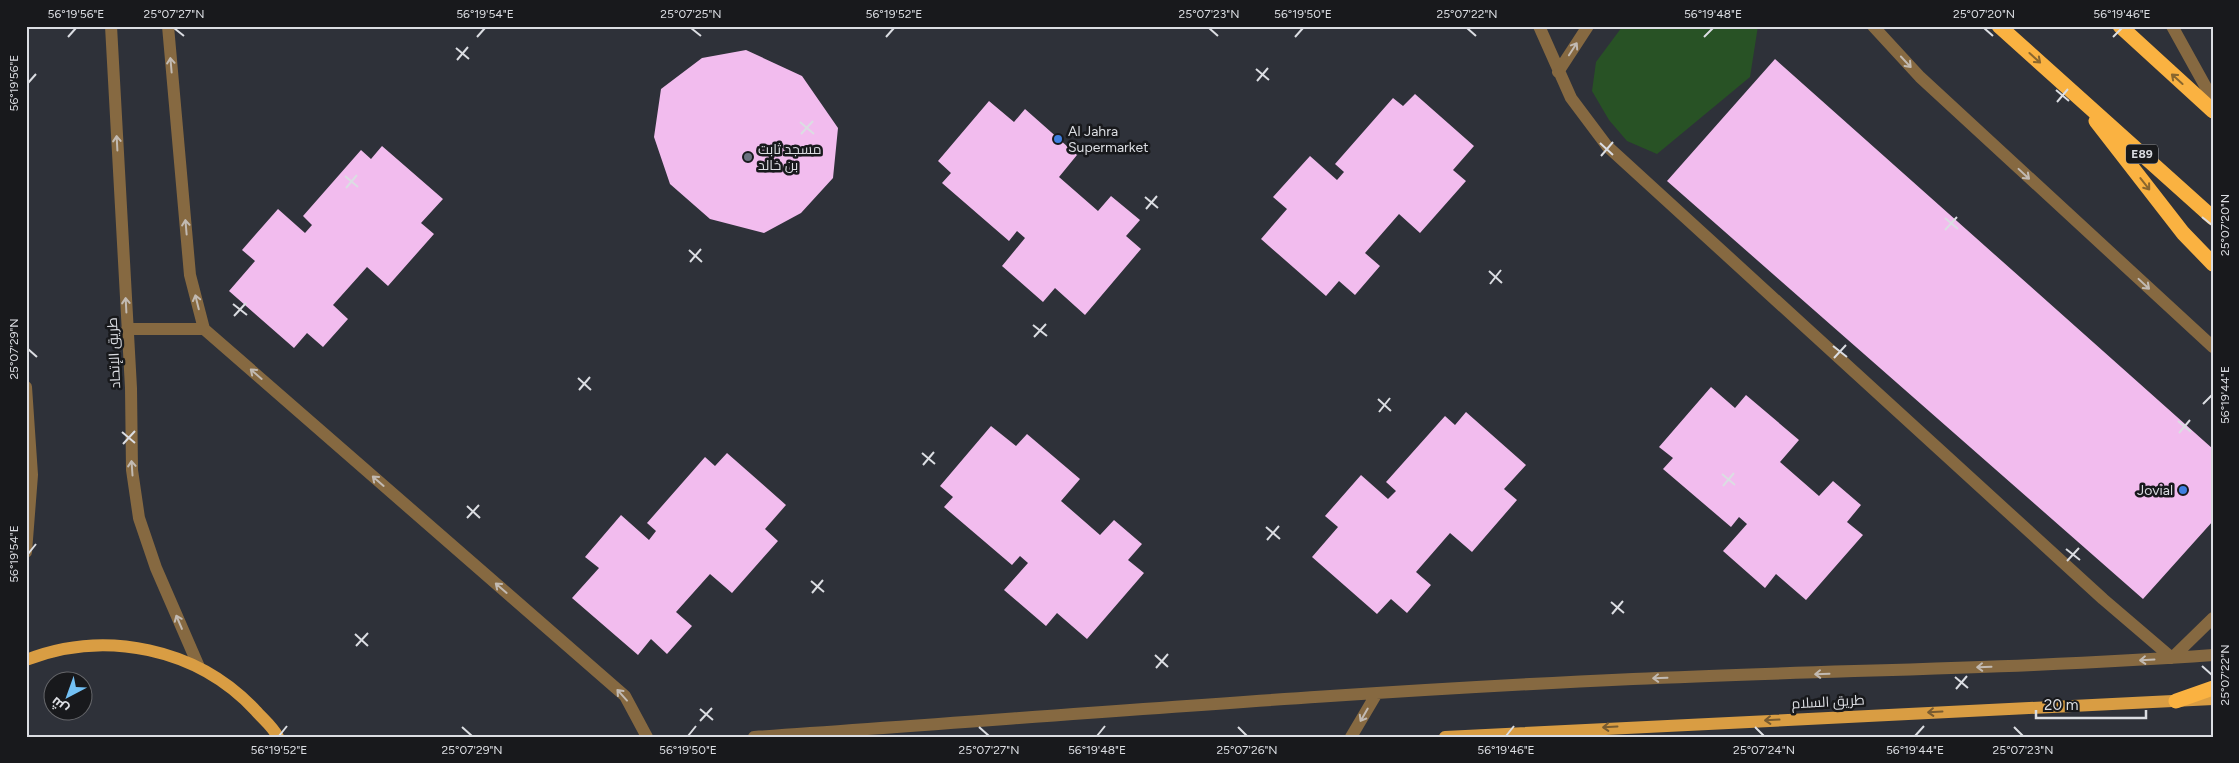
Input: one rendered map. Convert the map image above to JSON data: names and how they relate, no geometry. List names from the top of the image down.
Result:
{
  "streets": {
    "highway": ["E89"],
    "main road": ["طريق السلام"],
    "street": ["طريق اﻹتحاد"]
  },
  "one_way": ["طريق السلام"],
  "places": ["Al Jahra Supermarket", "مسجد ثابت بن خالد", "Jovial"],
  "scale_bar": "20 m",
  "north": "bottom left",
  "coordinates": [
    "56°19'56\"E",
    "25°07'27\"N",
    "56°19'54\"E",
    "25°07'25\"N",
    "56°19'52\"E",
    "25°07'23\"N",
    "56°19'50\"E",
    "25°07'22\"N",
    "56°19'48\"E",
    "25°07'20\"N",
    "56°19'46\"E",
    "25°07'29\"N",
    "56°19'44\"E",
    "25°07'26\"N",
    "25°07'24\"N"
  ]
}
